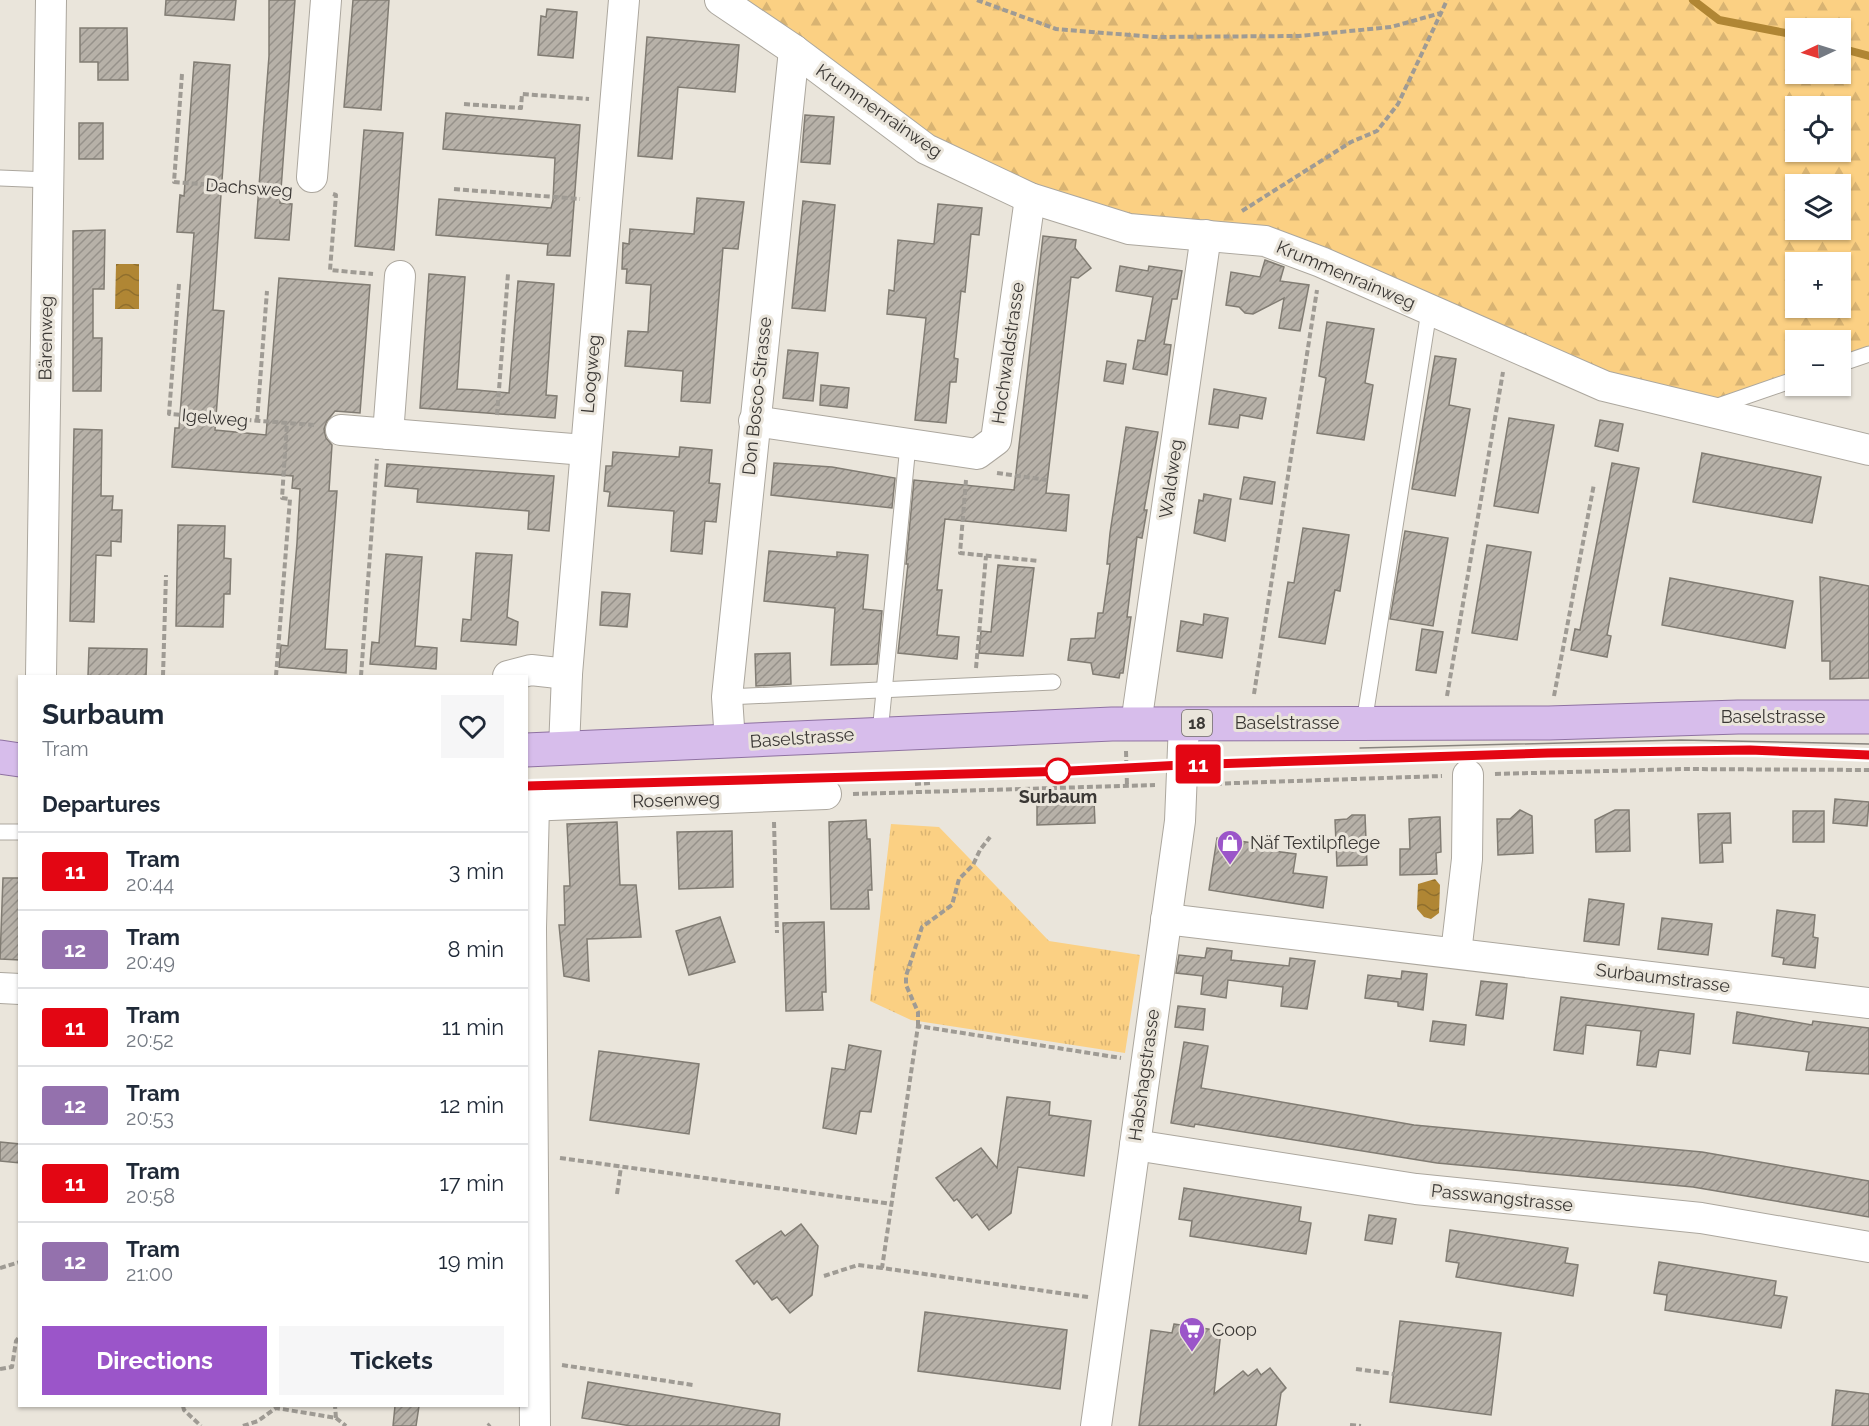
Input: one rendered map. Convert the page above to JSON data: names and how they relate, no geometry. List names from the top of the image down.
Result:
{
  "streets": {
    "main road": ["Baselstrasse", "18"],
    "street": [
      "Krummenrainweg",
      "Dachsweg",
      "Bärenweg",
      "Hochwaldstrasse",
      "Loogweg",
      "Don Bosco-Strasse",
      "Waldweg",
      "Rosenweg",
      "Surbaumstrasse",
      "Habshagstrasse",
      "Passwangstrasse"
    ],
    "path": ["Igelweg"]
  },
  "crossings": [
    ["Krummenrainweg", "Hochwaldstrasse"],
    ["Krummenrainweg", "Don Bosco-Strasse"],
    ["Krummenrainweg", "Waldweg"],
    ["Loogweg", "Baselstrasse"],
    ["Don Bosco-Strasse", "Baselstrasse"],
    ["Waldweg", "Baselstrasse"],
    ["Baselstrasse", "Habshagstrasse"],
    ["Surbaumstrasse", "Habshagstrasse"],
    ["Habshagstrasse", "Passwangstrasse"]
  ],
  "places": {
    "other": ["Surbaum"],
    "shop": ["Näf Textilpflege"],
    "supermarket": ["Coop"]
  },
  "lines": ["tram line 11"],
  "north": "left",
  "page": {
    "on_map": "11",
    "map_buttons": ["+", "−"],
    "heading": [
      ["Surbaum", "Tram"],
      "Departures"
    ],
    "list": [
      {
        "mark": "11",
        "name": "Tram",
        "note": "20:44",
        "value": "3 min"
      },
      {
        "mark": "12",
        "name": "Tram",
        "note": "20:49",
        "value": "8 min"
      },
      {
        "mark": "11",
        "name": "Tram",
        "note": "20:52",
        "value": "11 min"
      },
      {
        "mark": "12",
        "name": "Tram",
        "note": "20:53",
        "value": "12 min"
      },
      {
        "mark": "11",
        "name": "Tram",
        "note": "20:58",
        "value": "17 min"
      },
      {
        "mark": "12",
        "name": "Tram",
        "note": "21:00",
        "value": "19 min"
      }
    ],
    "buttons": ["Directions", "Tickets"]
  }
}
